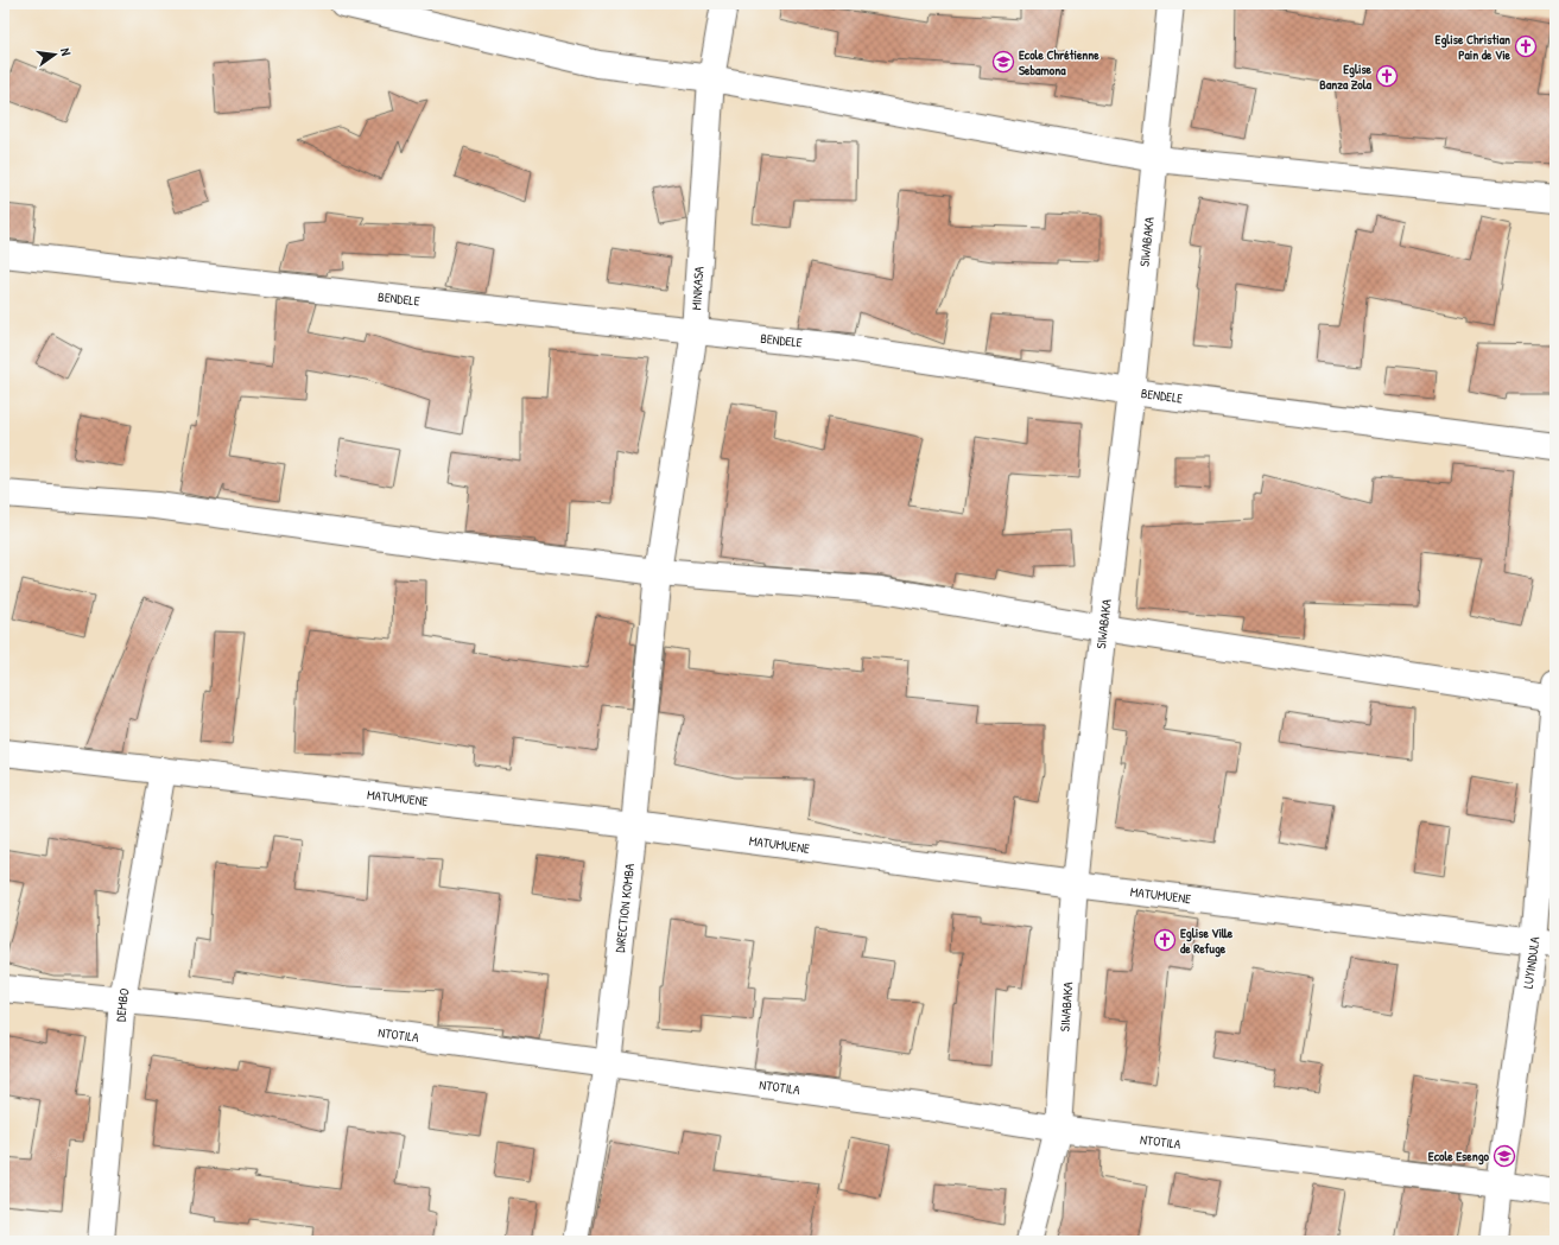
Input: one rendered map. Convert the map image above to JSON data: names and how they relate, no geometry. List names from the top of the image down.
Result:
{
  "streets": {
    "street": [
      "SIWABAKA",
      "MINKASA",
      "BENDELE",
      "MATUMUENE",
      "DIRECTION KOMBA",
      "LUYINDULA",
      "DEMBO",
      "NTOTILA"
    ]
  },
  "crossings": [
    ["SIWABAKA", "BENDELE"],
    ["SIWABAKA", "MATUMUENE"],
    ["SIWABAKA", "NTOTILA"],
    ["MINKASA", "BENDELE"],
    ["MINKASA", "DIRECTION KOMBA"],
    ["MATUMUENE", "DIRECTION KOMBA"],
    ["MATUMUENE", "LUYINDULA"],
    ["MATUMUENE", "DEMBO"],
    ["DIRECTION KOMBA", "NTOTILA"],
    ["LUYINDULA", "NTOTILA"],
    ["DEMBO", "NTOTILA"]
  ],
  "places": {
    "church": ["Eglise Christian Pain de Vie", "Eglise Banza Zola", "Eglise Ville de Refuge"],
    "school or university": ["Ecole Chrétienne Sebamona", "Ecole Esengo"]
  },
  "north": "right"
}
